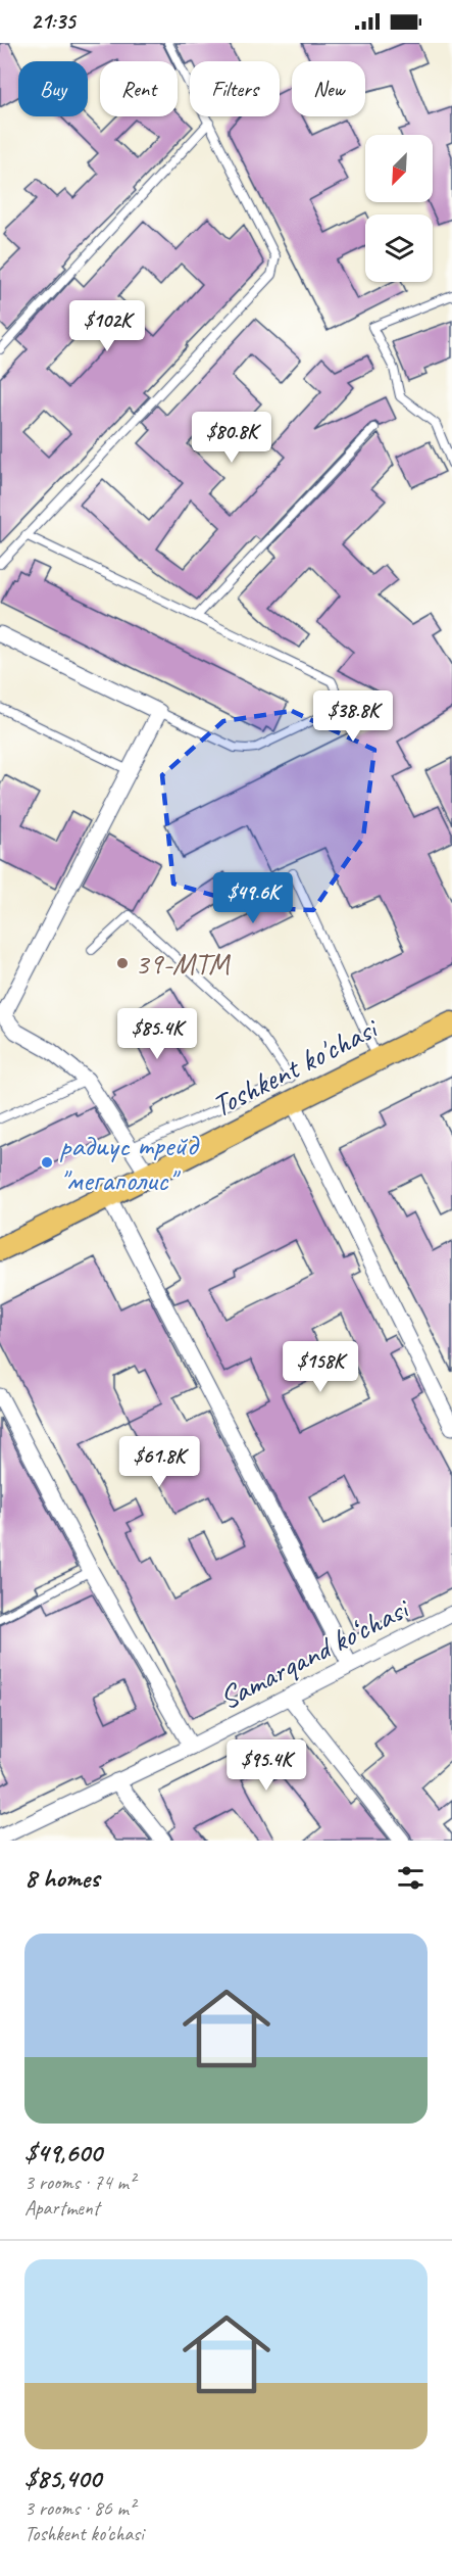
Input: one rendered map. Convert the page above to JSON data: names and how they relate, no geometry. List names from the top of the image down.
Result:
{
  "streets": {
    "main road": ["Toshkent ko'chasi"],
    "street": ["Samarqand ko‘chasi"]
  },
  "places": ["39-MTM", "радиус трейд \"мегаполис\""],
  "north": "bottom left",
  "page": {
    "status": "21:35",
    "chip": [
      "Buy",
      "Rent",
      "Filters",
      "New"
    ],
    "price": [
      "$102K",
      "$80.8K",
      "$38.8K",
      "$49.6K",
      "$85.4K",
      "$158K",
      "$61.8K",
      "$95.4K"
    ],
    "heading": "8 homes",
    "list": [
      {
        "name": "$49,600",
        "note": "3 rooms · 74 m² · Apartment"
      },
      {
        "name": "$85,400",
        "note": "3 rooms · 86 m² · Toshkent ko'chasi"
      }
    ]
  }
}
